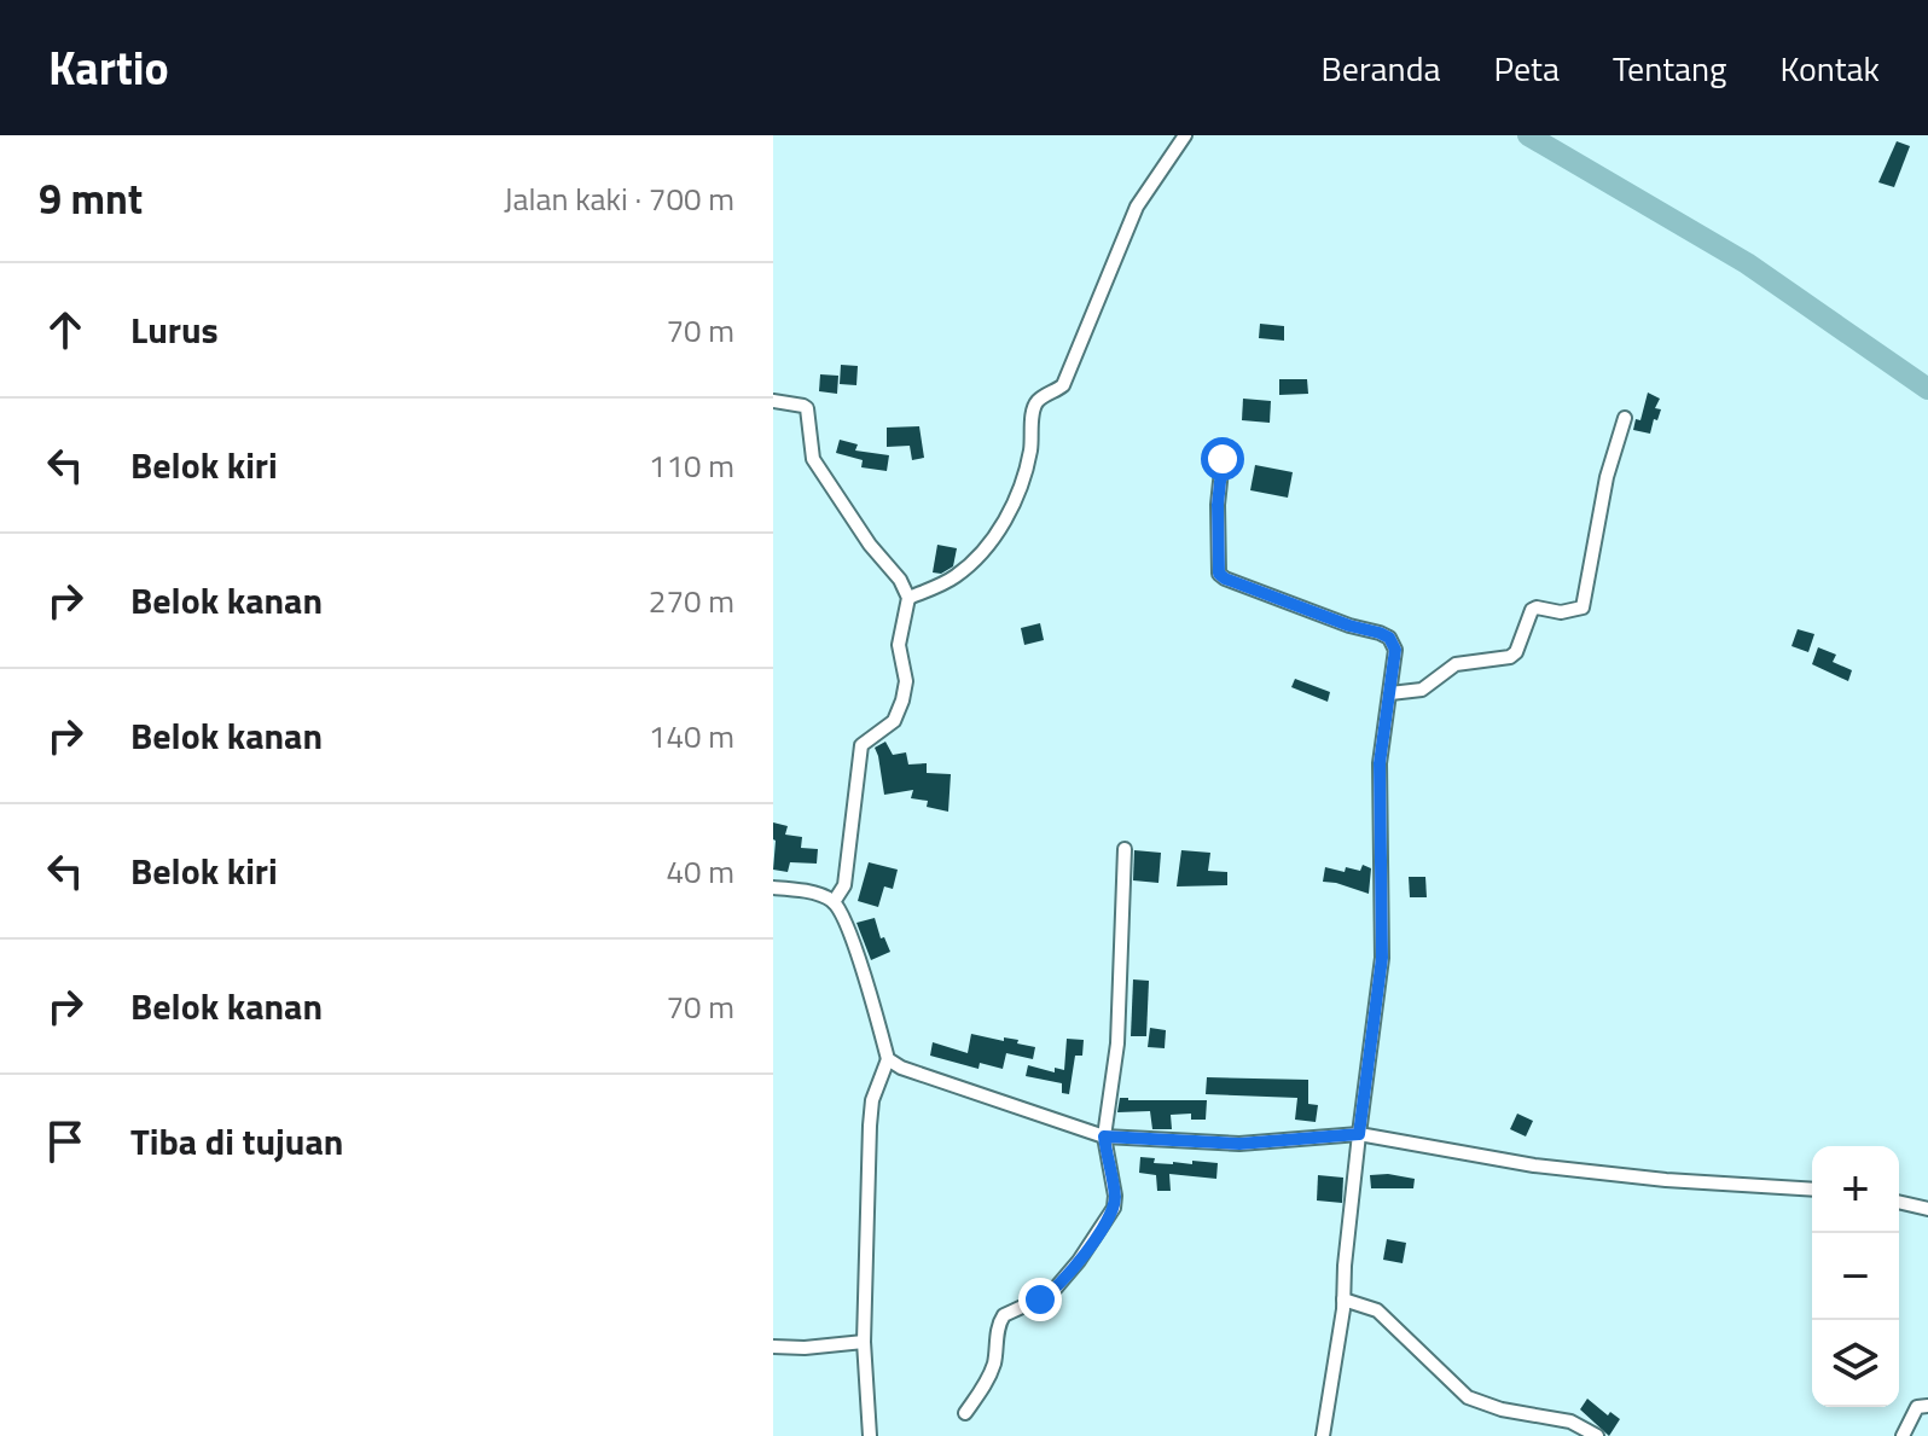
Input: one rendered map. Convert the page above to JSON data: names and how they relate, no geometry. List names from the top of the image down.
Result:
{
  "page": {
    "header": "Kartio",
    "nav": [
      "Beranda",
      "Peta",
      "Tentang",
      "Kontak"
    ],
    "heading": ["9 mnt", "Jalan kaki · 700 m"],
    "list": [
      ["Lurus", "70 m"],
      ["Belok kiri", "110 m"],
      ["Belok kanan", "270 m"],
      ["Belok kanan", "140 m"],
      ["Belok kiri", "40 m"],
      ["Belok kanan", "70 m"],
      "Tiba di tujuan"
    ],
    "map_buttons": ["+", "−"]
  }
}
